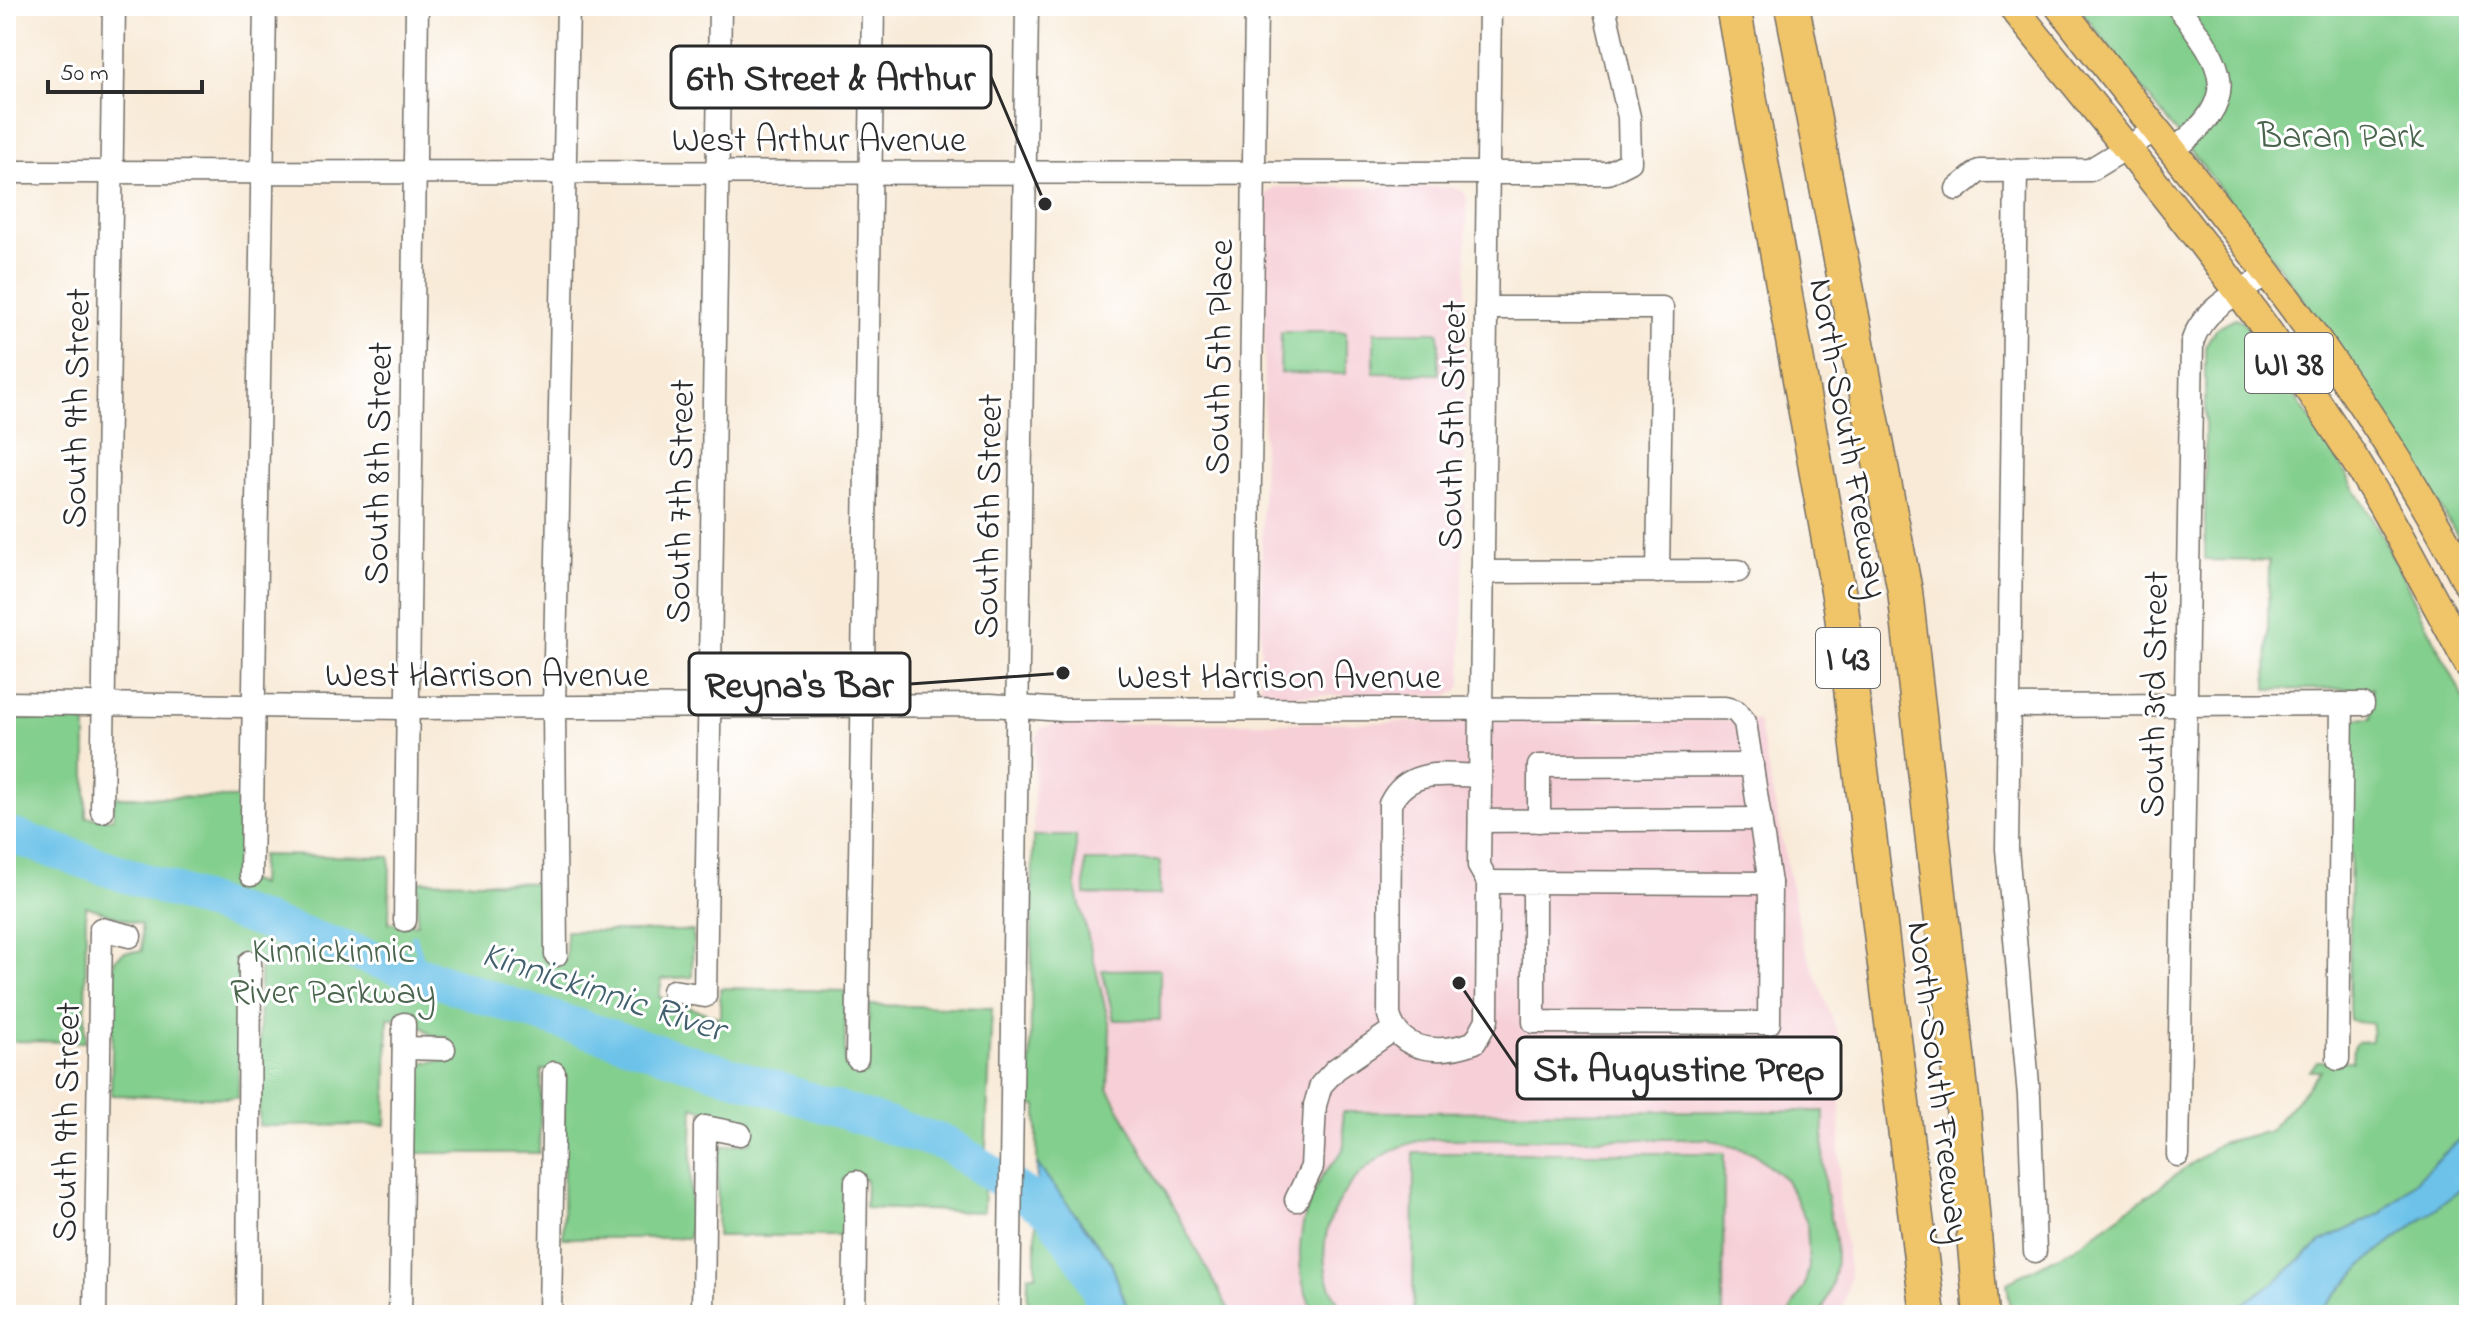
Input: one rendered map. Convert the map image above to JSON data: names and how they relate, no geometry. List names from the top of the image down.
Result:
{
  "streets": {
    "highway": ["North-South Freeway", "I 43"],
    "main road": ["WI 38"],
    "street": [
      "West Arthur Avenue",
      "South 5th Place",
      "South 9th Street",
      "South 5th Street",
      "South 8th Street",
      "South 7th Street",
      "South 6th Street",
      "West Harrison Avenue",
      "South 3rd Street"
    ]
  },
  "crossings": [
    ["West Arthur Avenue", "South 5th Place"],
    ["West Arthur Avenue", "South 9th Street"],
    ["West Arthur Avenue", "South 5th Street"],
    ["West Arthur Avenue", "South 8th Street"],
    ["West Arthur Avenue", "South 7th Street"],
    ["West Arthur Avenue", "South 6th Street"],
    ["South 5th Place", "West Harrison Avenue"],
    ["WI 38", "South 3rd Street"],
    ["South 9th Street", "West Harrison Avenue"],
    ["South 5th Street", "West Harrison Avenue"],
    ["South 8th Street", "West Harrison Avenue"],
    ["South 7th Street", "West Harrison Avenue"],
    ["South 6th Street", "West Harrison Avenue"]
  ],
  "water": ["Kinnickinnic River"],
  "parks": ["Baran Park", "Kinnickinnic River Parkway"],
  "places": ["6th Street & Arthur", "Reyna's Bar", "St. Augustine Prep"],
  "scale_bar": "50 m"
}
